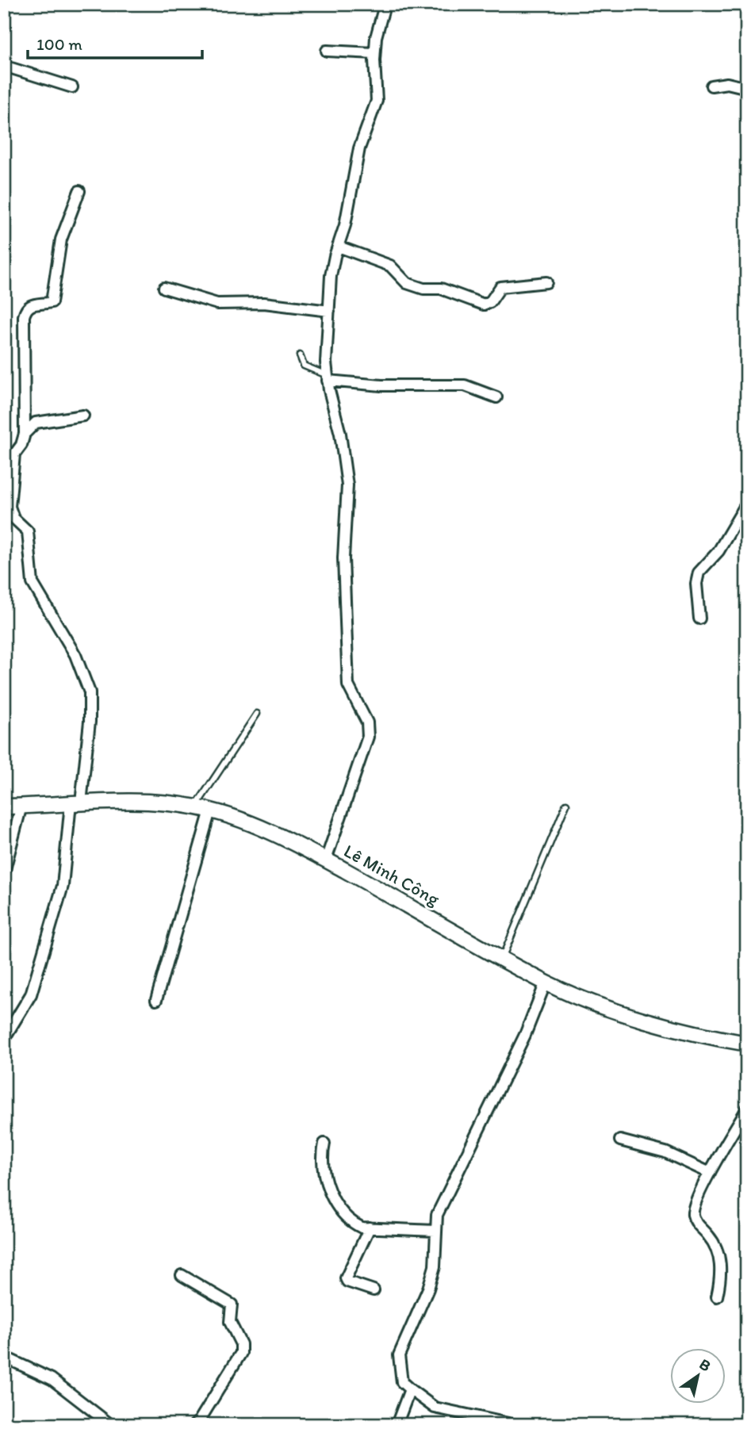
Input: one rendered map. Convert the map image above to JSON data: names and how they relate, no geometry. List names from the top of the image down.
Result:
{
  "streets": {
    "main road": ["Lê Minh Công"]
  },
  "scale_bar": "100 m",
  "north": "top right"
}
